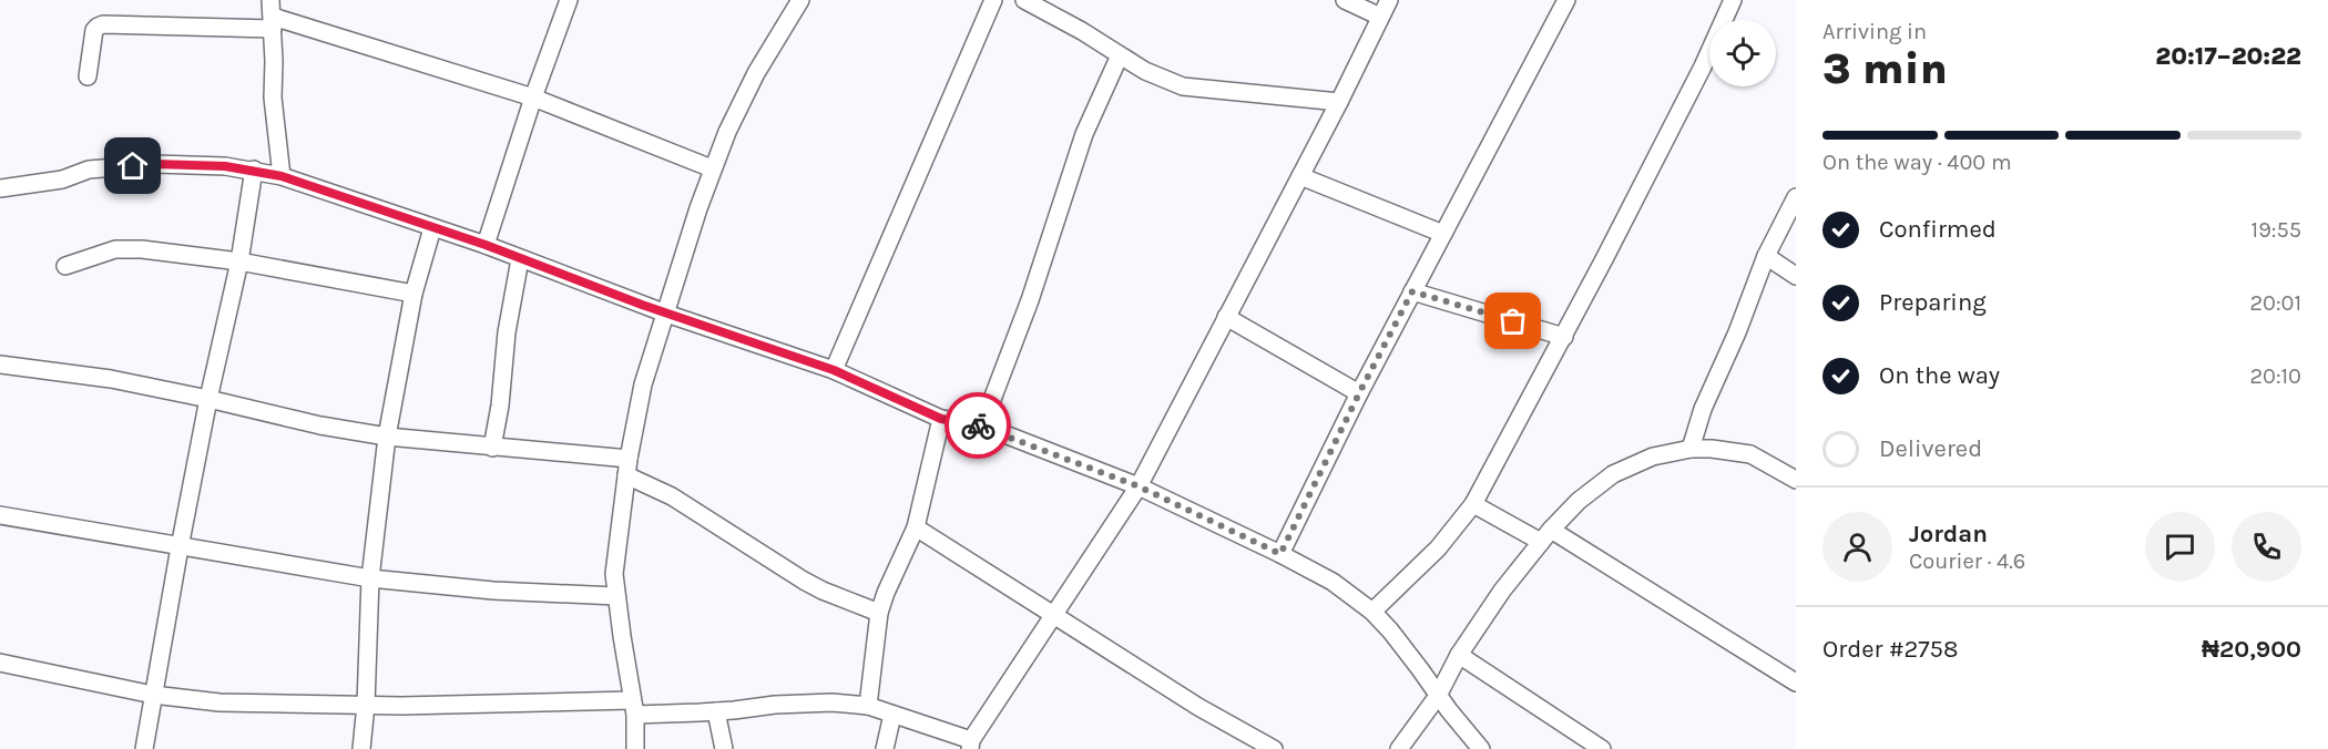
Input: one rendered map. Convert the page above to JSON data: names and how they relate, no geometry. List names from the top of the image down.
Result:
{
  "page": {
    "heading": ["3 min", "Arriving in", "20:17–20:22"],
    "panel": [
      "Jordan",
      "Courier · 4.6",
      "Order #2758",
      "₦20,900"
    ],
    "bar": "On the way · 400 m",
    "list": [
      ["Confirmed", "19:55"],
      ["Preparing", "20:01"],
      ["On the way", "20:10"],
      "Delivered"
    ]
  }
}
